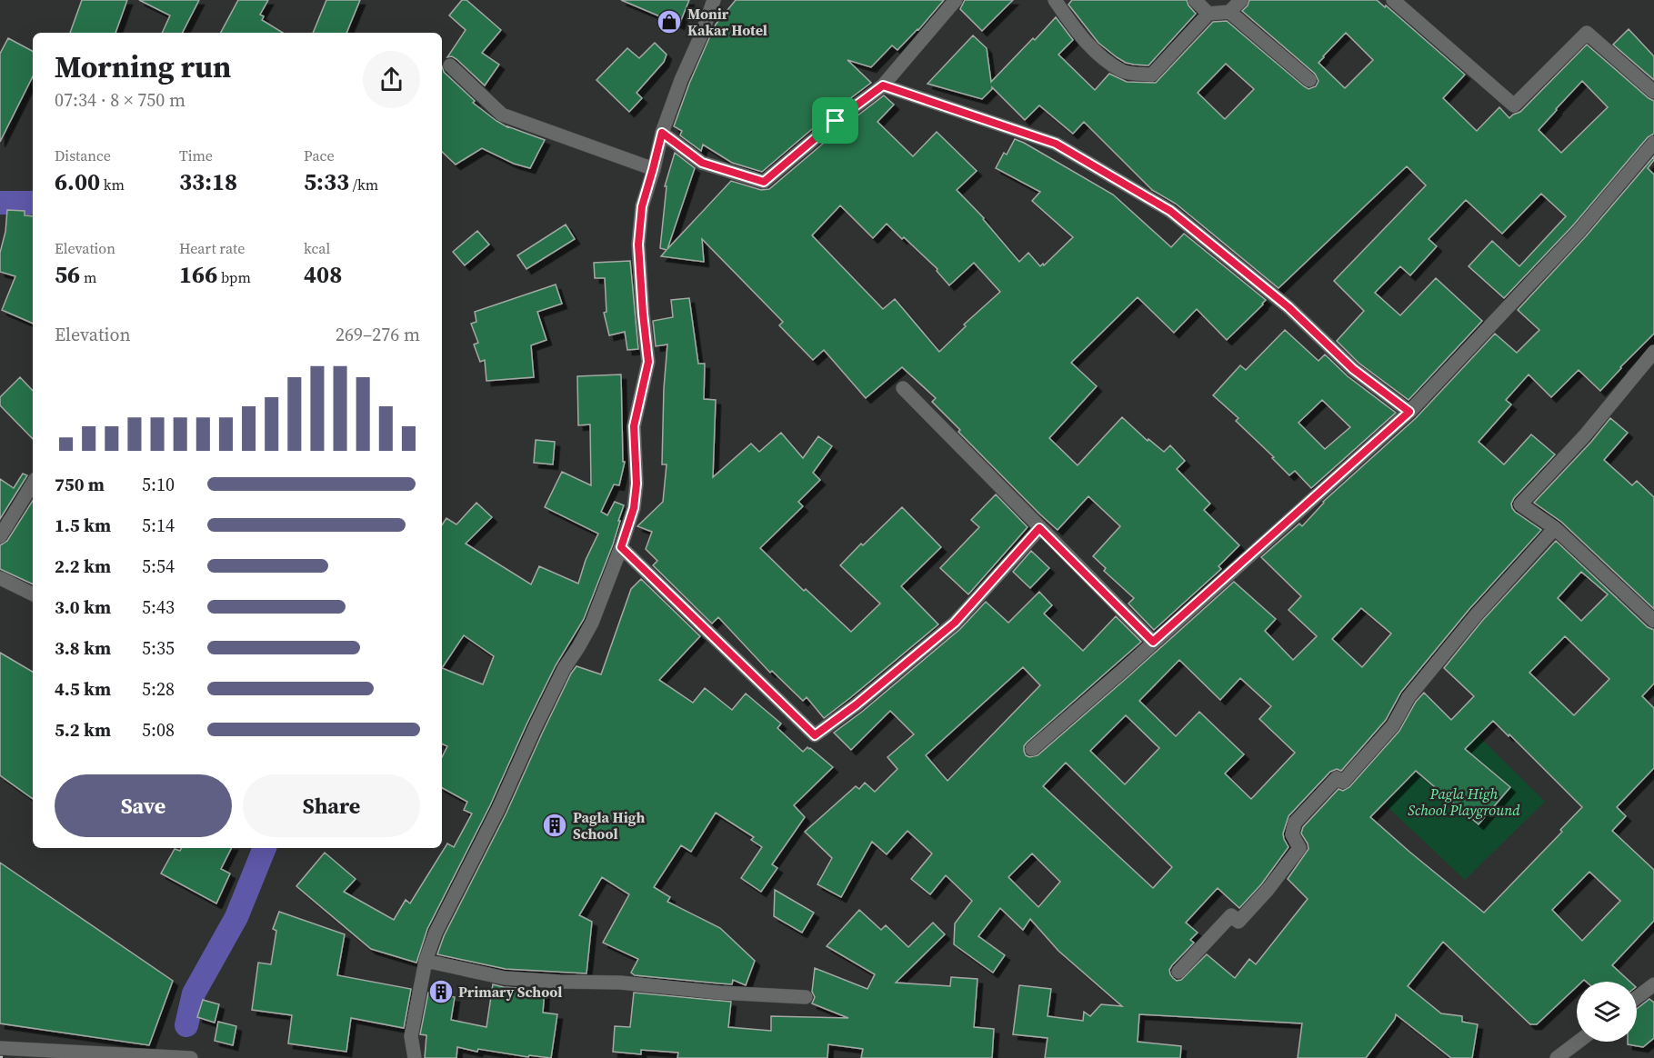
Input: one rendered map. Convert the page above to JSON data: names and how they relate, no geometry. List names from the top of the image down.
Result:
{
  "parks": ["Pagla High School Playground"],
  "places": {
    "shop": ["Monir Kakar Hotel"],
    "building": ["Pagla High School", "Primary School"]
  },
  "page": {
    "heading": ["Morning run", "07:34 · 8 × 750 m"],
    "stats": [
      ["Distance", "6.00 km"],
      ["Time", "33:18"],
      ["Pace", "5:33 /km"],
      ["Elevation", "56 m"],
      ["Heart rate", "166 bpm"],
      ["kcal", "408"]
    ],
    "chart": ["Elevation", "269–276 m"],
    "list": [
      {
        "name": "750 m",
        "note": "5:10"
      },
      {
        "name": "1.5 km",
        "note": "5:14"
      },
      {
        "name": "2.2 km",
        "note": "5:54"
      },
      {
        "name": "3.0 km",
        "note": "5:43"
      },
      {
        "name": "3.8 km",
        "note": "5:35"
      },
      {
        "name": "4.5 km",
        "note": "5:28"
      },
      {
        "name": "5.2 km",
        "note": "5:08"
      }
    ],
    "buttons": ["Save", "Share"]
  }
}
